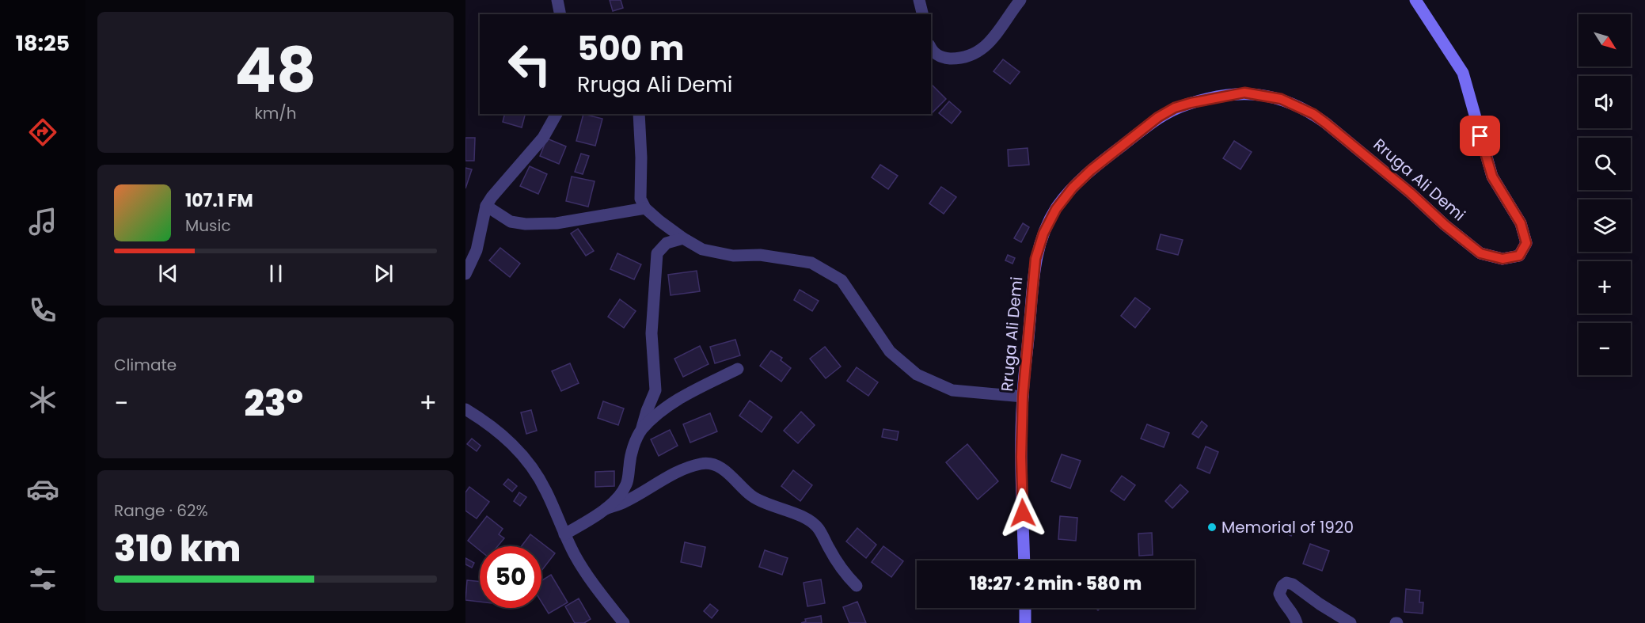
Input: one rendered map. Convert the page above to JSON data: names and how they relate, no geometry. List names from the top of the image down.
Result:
{
  "streets": {
    "main road": ["Rruga Ali Demi"]
  },
  "places": ["Memorial of 1920"],
  "north": "bottom right",
  "page": {
    "tabs": "18:25",
    "tile": [
      ["48", "km/h"],
      "Climate",
      ["Range · 62%", "310 km"]
    ],
    "map_buttons": ["+", "−"],
    "turn": ["500 m", "Rruga Ali Demi"],
    "song": ["107.1 FM", "Music"],
    "heat": ["−", "23°", "+"],
    "limit": "50",
    "trip": "18:27 · 2 min · 580 m"
  }
}
